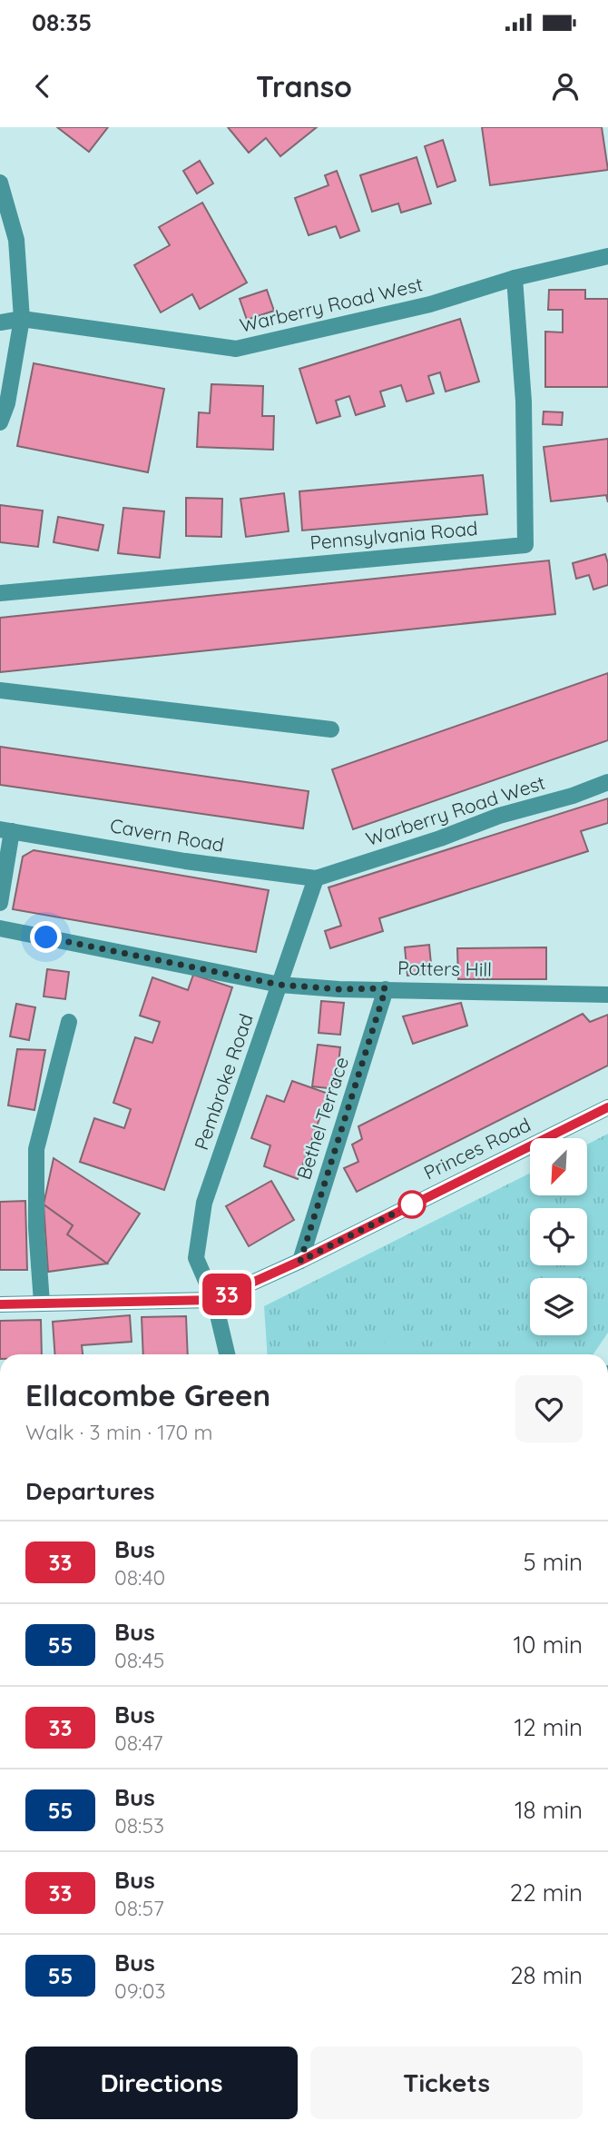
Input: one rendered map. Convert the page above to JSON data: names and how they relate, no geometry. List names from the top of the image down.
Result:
{
  "streets": {
    "street": [
      "Warberry Road West",
      "Pennsylvania Road",
      "Cavern Road",
      "Potters Hill",
      "Pembroke Road",
      "Bethel Terrace",
      "Princes Road"
    ]
  },
  "crossings": [
    ["Warberry Road West", "Pennsylvania Road"],
    ["Warberry Road West", "Cavern Road"],
    ["Warberry Road West", "Pembroke Road"],
    ["Cavern Road", "Pembroke Road"],
    ["Potters Hill", "Pembroke Road"],
    ["Potters Hill", "Bethel Terrace"],
    ["Pembroke Road", "Princes Road"],
    ["Bethel Terrace", "Princes Road"]
  ],
  "lines": ["bus line 33"],
  "north": "bottom left",
  "page": {
    "status": "08:35",
    "header": "Transo",
    "on_map": "33",
    "heading": [
      ["Ellacombe Green", "Walk · 3 min · 170 m"],
      "Departures"
    ],
    "list": [
      {
        "mark": "33",
        "name": "Bus",
        "note": "08:40",
        "value": "5 min"
      },
      {
        "mark": "55",
        "name": "Bus",
        "note": "08:45",
        "value": "10 min"
      },
      {
        "mark": "33",
        "name": "Bus",
        "note": "08:47",
        "value": "12 min"
      },
      {
        "mark": "55",
        "name": "Bus",
        "note": "08:53",
        "value": "18 min"
      },
      {
        "mark": "33",
        "name": "Bus",
        "note": "08:57",
        "value": "22 min"
      },
      {
        "mark": "55",
        "name": "Bus",
        "note": "09:03",
        "value": "28 min"
      }
    ],
    "buttons": ["Directions", "Tickets"]
  }
}
